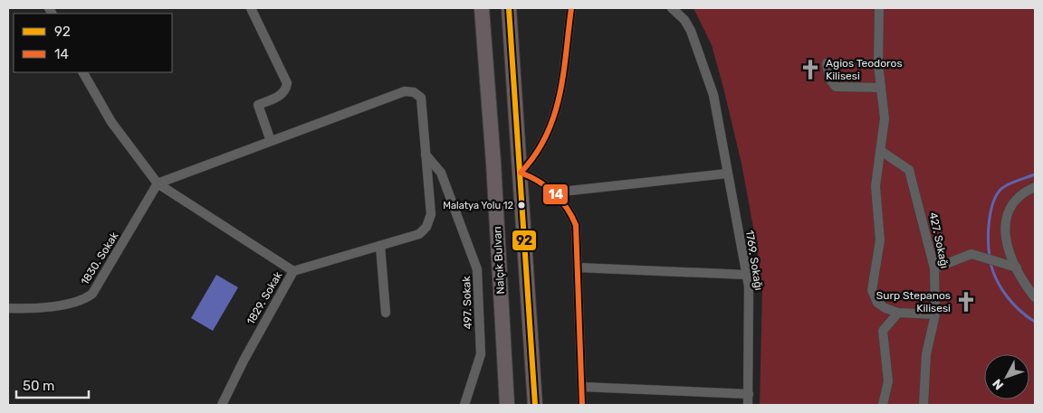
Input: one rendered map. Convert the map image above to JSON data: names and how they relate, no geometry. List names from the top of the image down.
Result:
{
  "streets": {
    "highway": ["Nalçık Bulvarı"],
    "street": [
      "427. Sokağı",
      "1830. Sokak",
      "1769. Sokağı",
      "1829. Sokak",
      "497. Sokak"
    ]
  },
  "crossings": [
    ["1829. Sokak", "497. Sokak"]
  ],
  "places": {
    "church": ["Agios Teodoros Kilisesi", "Surp Stepanos Kilisesi"],
    "other": ["Malatya Yolu 12"]
  },
  "lines": ["transit line 92", "transit line 14"],
  "legend": ["92", "14"],
  "scale_bar": "50 m",
  "north": "bottom left"
}
